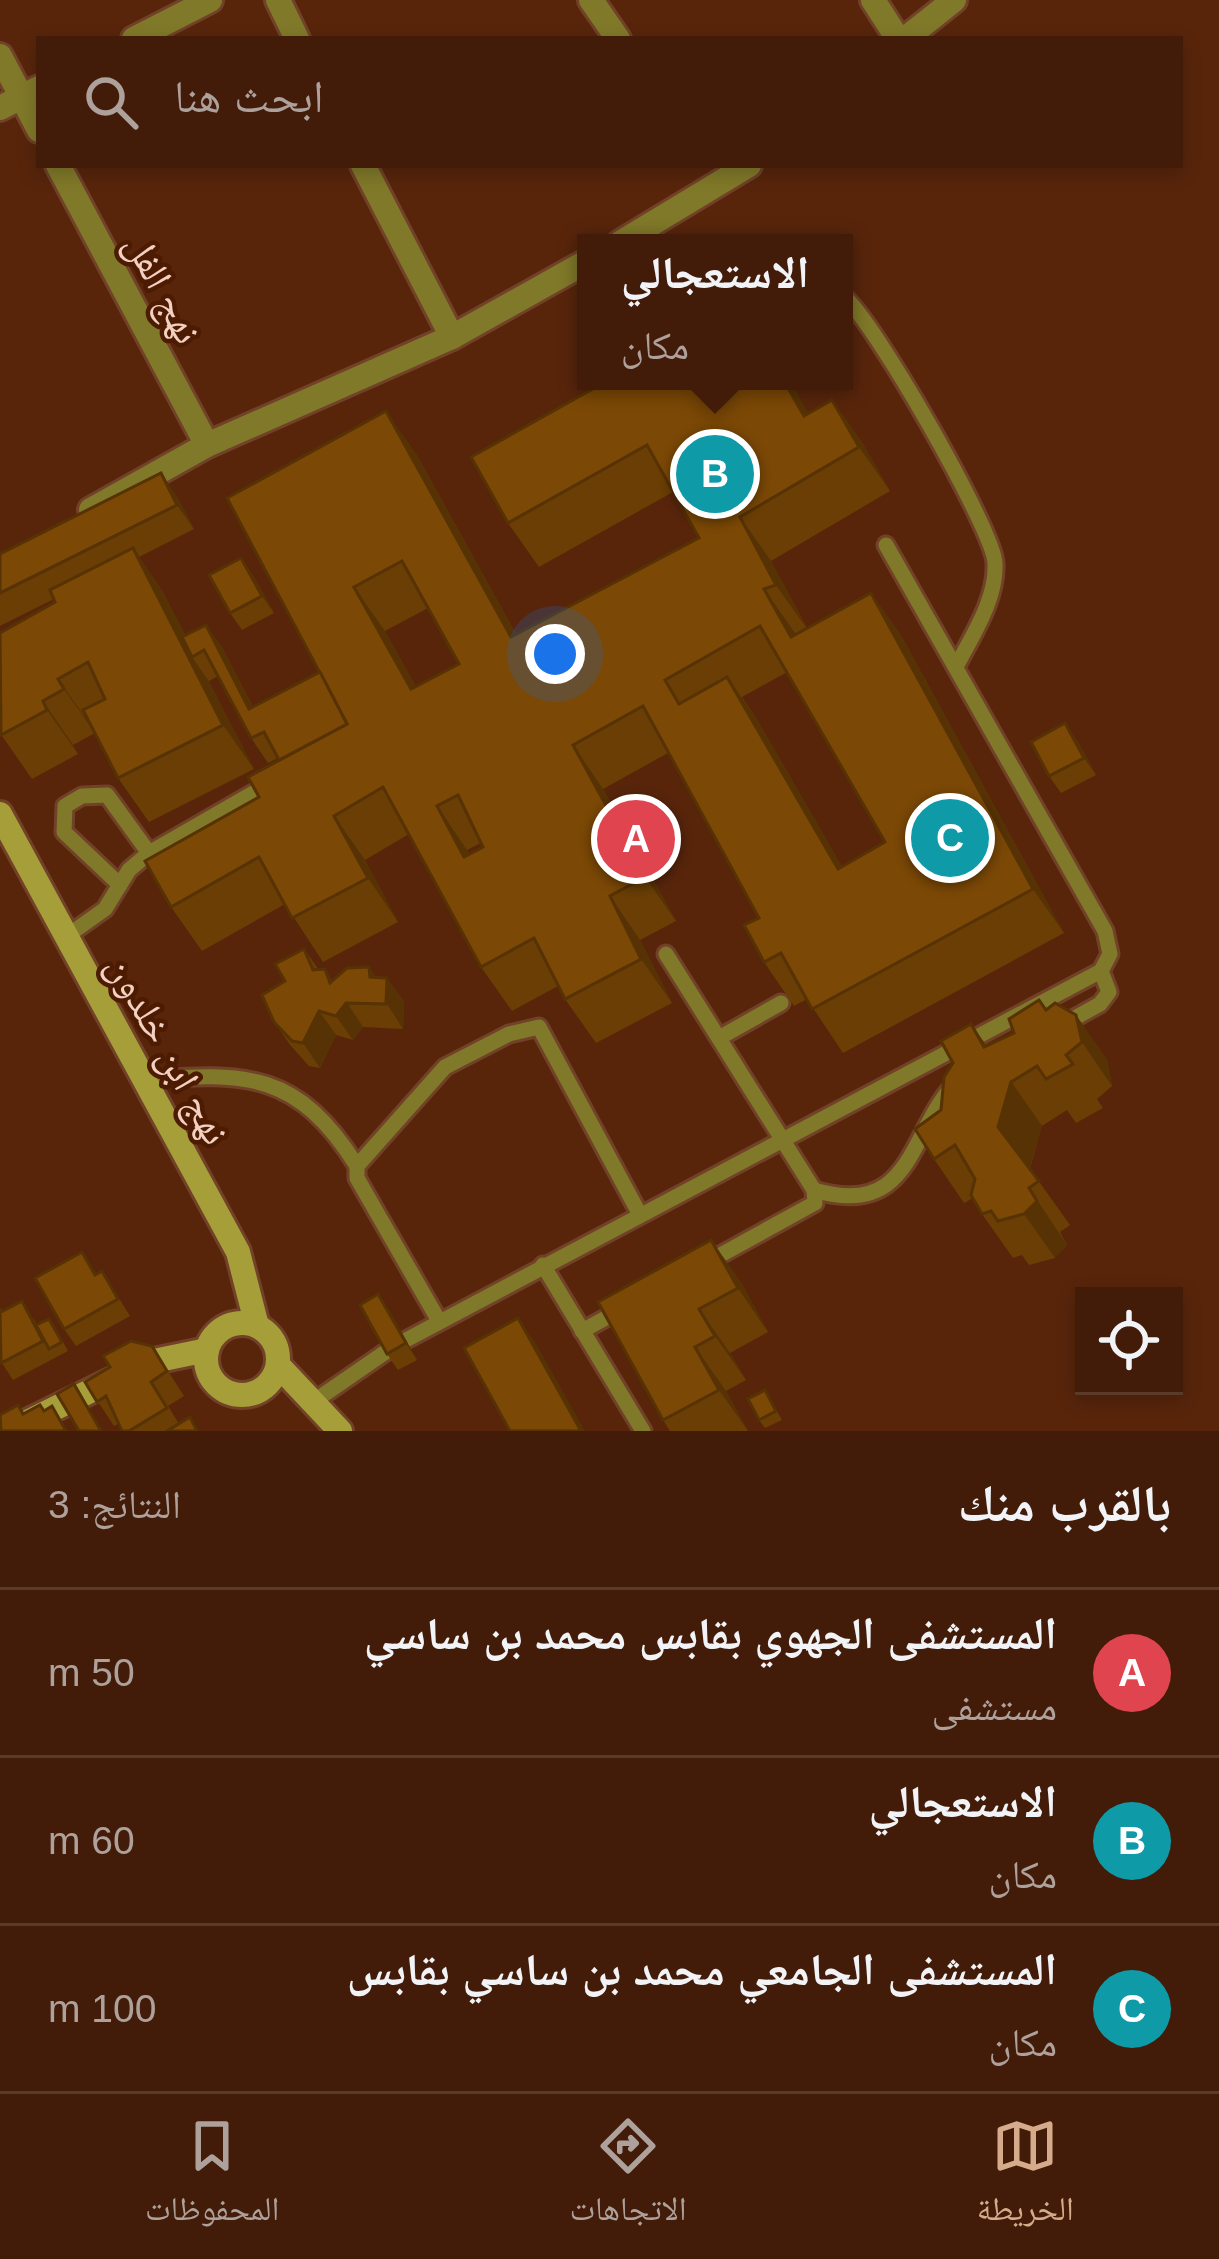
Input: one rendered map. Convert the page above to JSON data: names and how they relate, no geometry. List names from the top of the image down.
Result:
{
  "streets": {
    "street": ["نهج الفل", "نهج ابن خلدون"]
  },
  "page": {
    "search": "ابحث هنا",
    "popup": ["الاستعجالي", "مكان"],
    "pins": ["B", "C", "A"],
    "heading": ["بالقرب منك", "النتائج: 3"],
    "list": [
      {
        "mark": "A",
        "name": "المستشفى الجهوي بقابس محمد بن ساسي",
        "note": "مستشفى",
        "value": "50 m"
      },
      {
        "mark": "B",
        "name": "الاستعجالي",
        "note": "مكان",
        "value": "60 m"
      },
      {
        "mark": "C",
        "name": "المستشفى الجامعي محمد بن ساسي بقابس",
        "note": "مكان",
        "value": "100 m"
      }
    ],
    "nav": ["الخريطة", "الاتجاهات", "المحفوظات"]
  }
}
